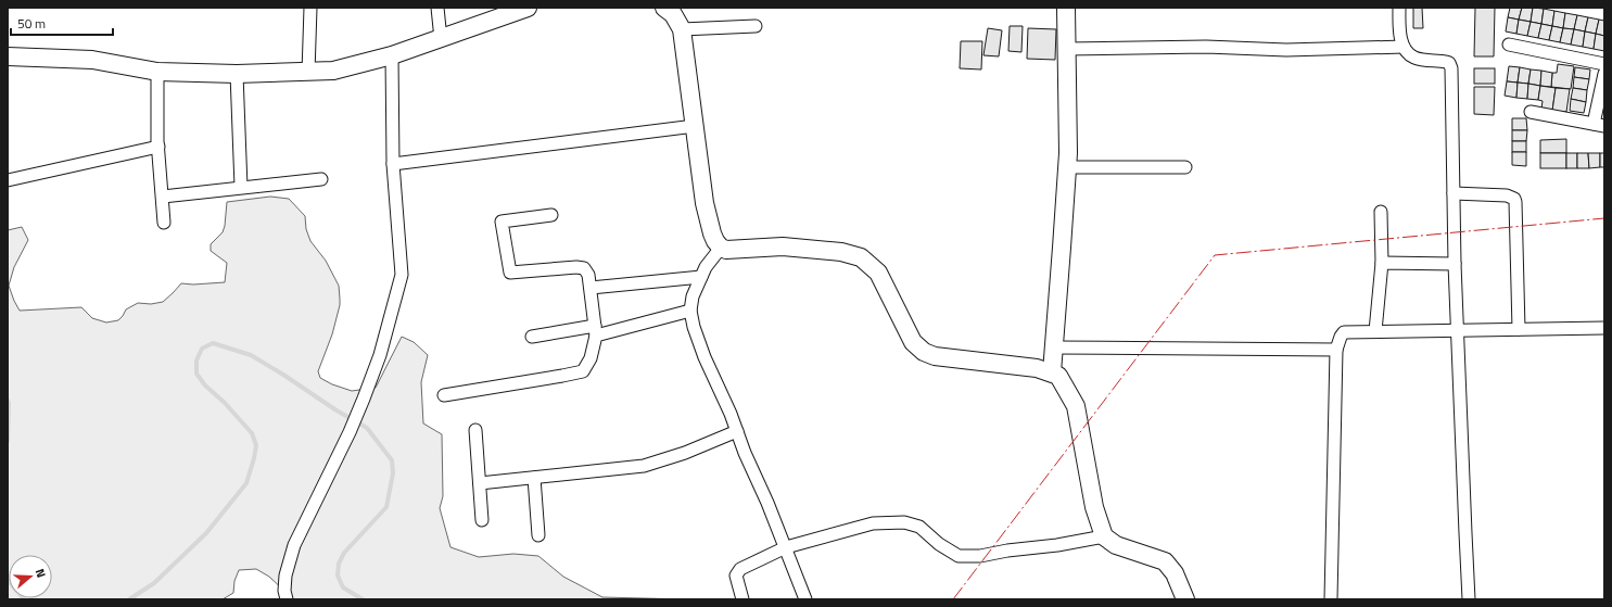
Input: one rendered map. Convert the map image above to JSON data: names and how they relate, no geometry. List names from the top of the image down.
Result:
{
  "scale_bar": "50 m",
  "north": "right"
}
